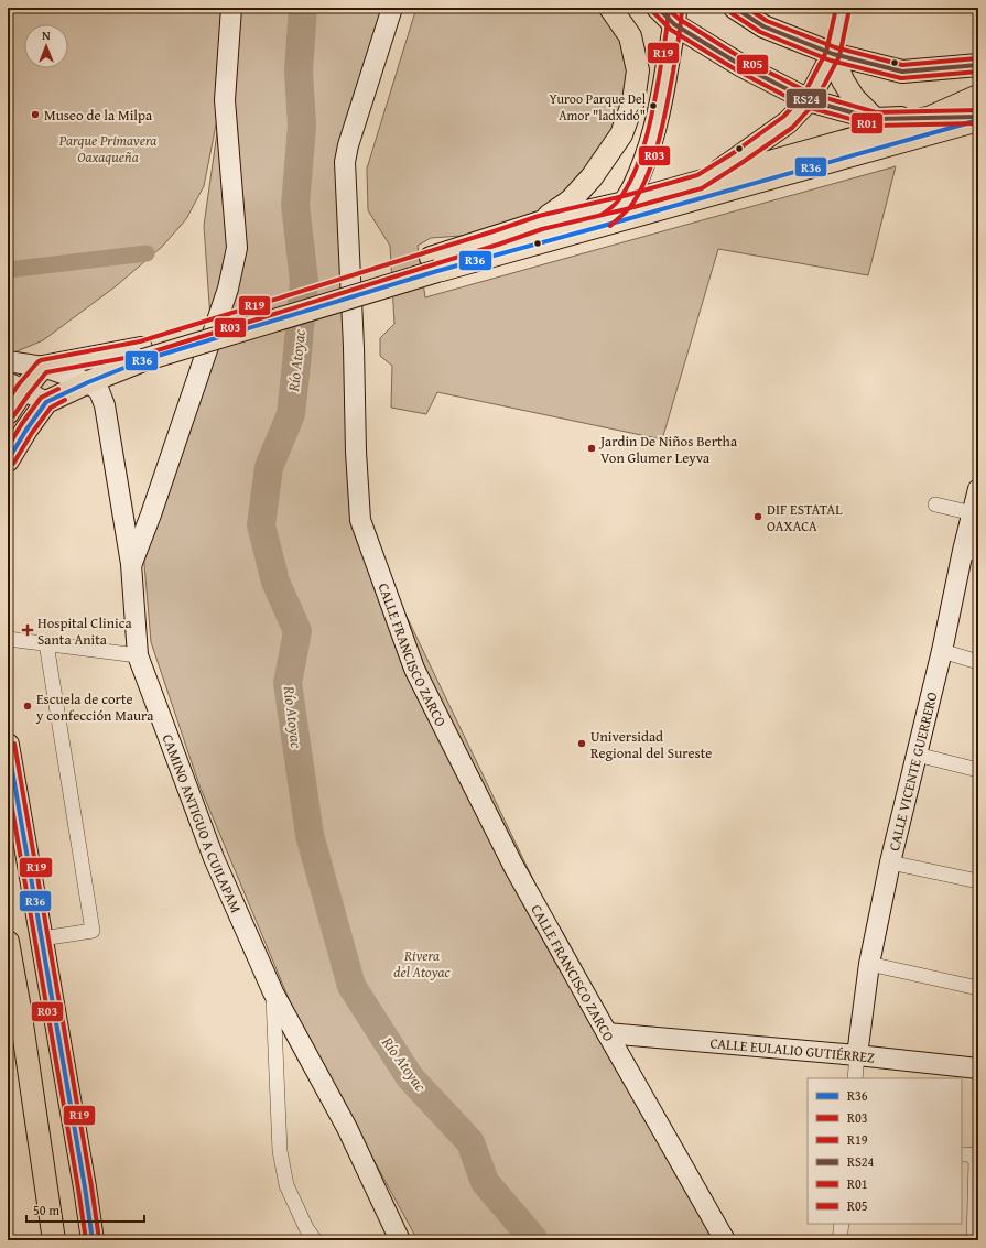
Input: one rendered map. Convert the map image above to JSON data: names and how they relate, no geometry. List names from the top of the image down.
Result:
{
  "streets": {
    "street": [
      "CALLE FRANCISCO ZARCO",
      "CALLE VICENTE GUERRERO",
      "CAMINO ANTIGUO A CUILAPAM",
      "CALLE EULALIO GUTIÉRREZ"
    ]
  },
  "crossings": [
    ["CALLE FRANCISCO ZARCO", "CALLE EULALIO GUTIÉRREZ"],
    ["CALLE VICENTE GUERRERO", "CALLE EULALIO GUTIÉRREZ"]
  ],
  "water": ["Río Atoyac"],
  "parks": ["Parque Primavera Oaxaqueña", "Rivera del Atoyac"],
  "places": {
    "other": [
      "Yuroo Parque Del Amor \"ladxidó\"",
      "Museo de la Milpa",
      "Jardin De Niños Bertha Von Glumer Leyva",
      "DIF ESTATAL OAXACA",
      "Escuela de corte y confección Maura",
      "Universidad Regional del Sureste"
    ],
    "health": ["Hospital Clinica Santa Anita"]
  },
  "lines": [
    "transit line R03",
    "transit line R19",
    "transit line RS24",
    "transit line R05",
    "transit line R01",
    "transit line R36"
  ],
  "legend": [
    "R36",
    "R03",
    "R19",
    "RS24",
    "R01",
    "R05"
  ],
  "scale_bar": "50 m",
  "north": "top"
}
